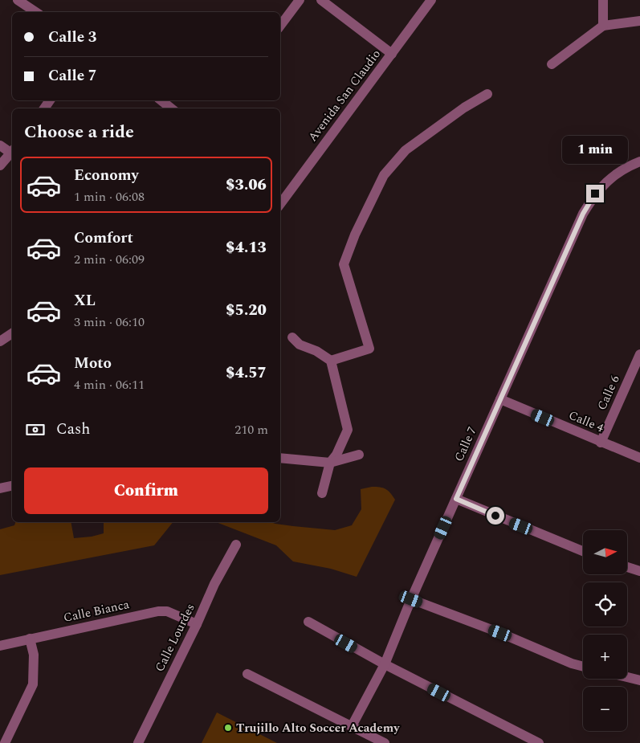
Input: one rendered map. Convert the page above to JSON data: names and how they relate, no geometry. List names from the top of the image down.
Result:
{
  "streets": {
    "street": [
      "Avenida San Claudio",
      "Calle 6",
      "Calle 4",
      "Calle 7",
      "Calle Bianca",
      "Calle Lourdes"
    ]
  },
  "crossings": [
    ["Calle 6", "Calle 4"],
    ["Calle 4", "Calle 7"],
    ["Calle Bianca", "Calle Lourdes"]
  ],
  "places": ["Trujillo Alto Soccer Academy"],
  "north": "right",
  "page": {
    "banner": ["Calle 3", "Calle 7"],
    "heading": "Choose a ride",
    "bubble": "1 min",
    "list": [
      {
        "name": "Economy",
        "note": "1 min · 06:08",
        "value": "$3.06"
      },
      {
        "name": "Comfort",
        "note": "2 min · 06:09",
        "value": "$4.13"
      },
      {
        "name": "XL",
        "note": "3 min · 06:10",
        "value": "$5.20"
      },
      {
        "name": "Moto",
        "note": "4 min · 06:11",
        "value": "$4.57"
      }
    ],
    "pay": ["Cash", "210 m"],
    "buttons": "Confirm",
    "map_buttons": ["+", "−"]
  }
}
